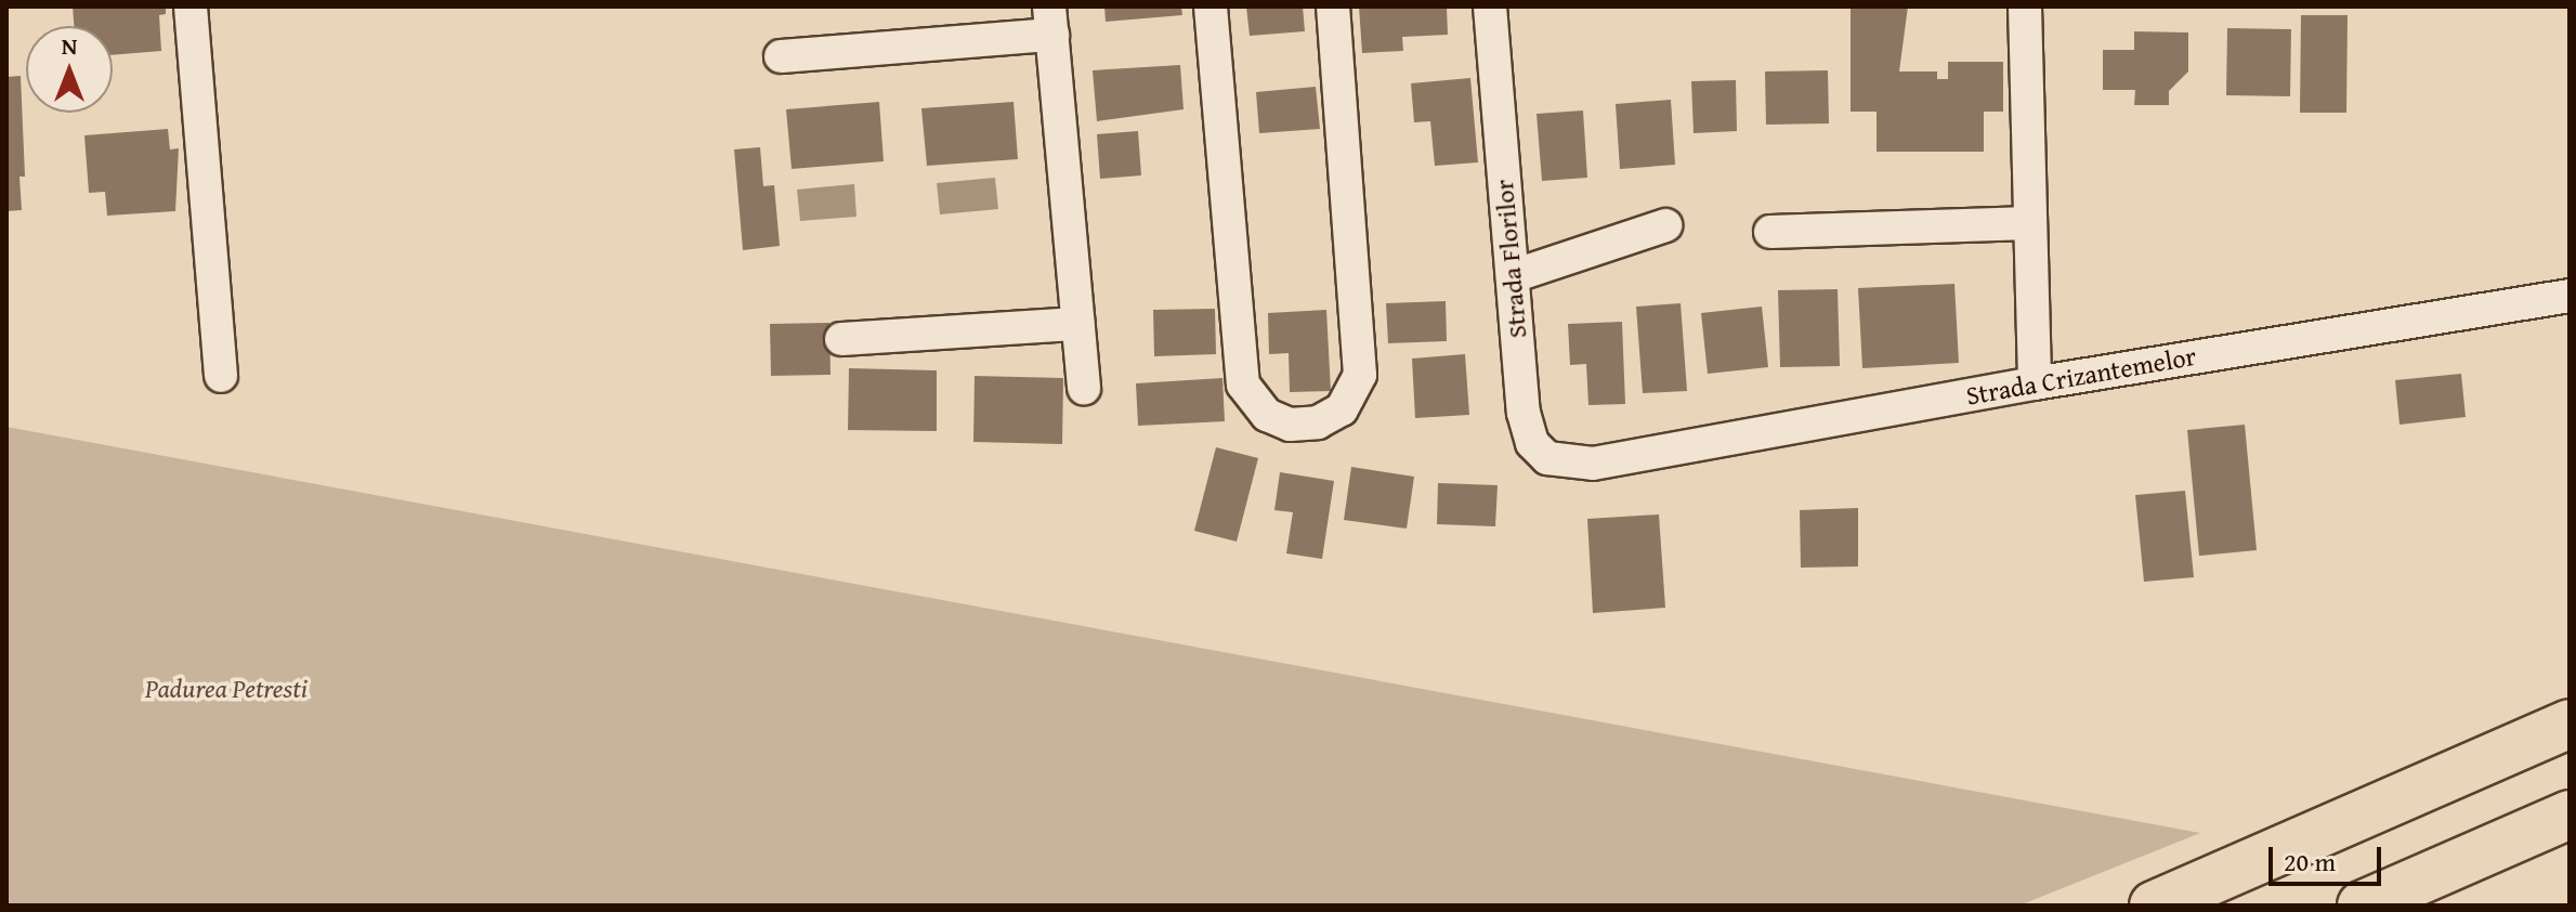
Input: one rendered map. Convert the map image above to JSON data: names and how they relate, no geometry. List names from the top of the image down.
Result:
{
  "streets": {
    "street": ["Strada Florilor", "Strada Crizantemelor"]
  },
  "crossings": [
    ["Strada Florilor", "Strada Crizantemelor"]
  ],
  "parks": ["Padurea Petresti"],
  "scale_bar": "20 m",
  "north": "top"
}
